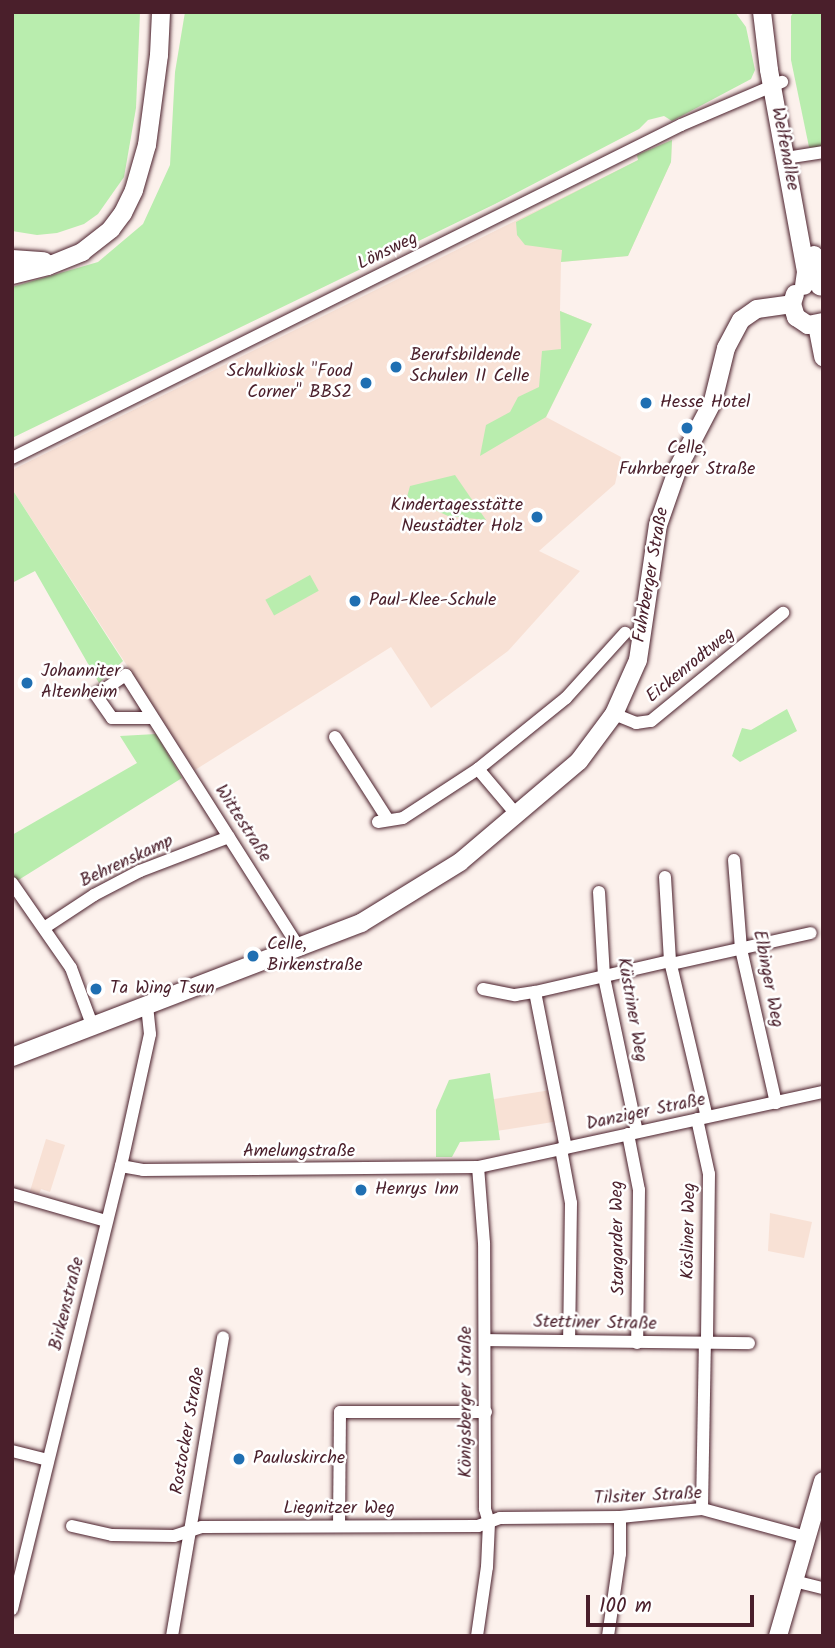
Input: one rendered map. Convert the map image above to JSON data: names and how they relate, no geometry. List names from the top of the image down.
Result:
{
  "streets": {
    "main road": ["Welfenallee", "Fuhrberger Straße"],
    "street": [
      "Lönsweg",
      "Eickenrodtweg",
      "Wittestraße",
      "Behrenskamp",
      "Elbinger Weg",
      "Küstriner Weg",
      "Danziger Straße",
      "Amelungstraße",
      "Kösliner Weg",
      "Stargarder Weg",
      "Birkenstraße",
      "Stettiner Straße",
      "Königsberger Straße",
      "Rostocker Straße",
      "Tilsiter Straße",
      "Liegnitzer Weg"
    ]
  },
  "crossings": [
    ["Welfenallee", "Lönsweg"],
    ["Welfenallee", "Fuhrberger Straße"],
    ["Fuhrberger Straße", "Eickenrodtweg"],
    ["Fuhrberger Straße", "Wittestraße"],
    ["Fuhrberger Straße", "Birkenstraße"],
    ["Wittestraße", "Behrenskamp"],
    ["Elbinger Weg", "Danziger Straße"],
    ["Küstriner Weg", "Danziger Straße"],
    ["Küstriner Weg", "Stargarder Weg"],
    ["Danziger Straße", "Amelungstraße"],
    ["Danziger Straße", "Kösliner Weg"],
    ["Danziger Straße", "Stargarder Weg"],
    ["Danziger Straße", "Königsberger Straße"],
    ["Amelungstraße", "Birkenstraße"],
    ["Amelungstraße", "Königsberger Straße"],
    ["Kösliner Weg", "Stettiner Straße"],
    ["Stargarder Weg", "Stettiner Straße"],
    ["Stettiner Straße", "Königsberger Straße"],
    ["Königsberger Straße", "Tilsiter Straße"],
    ["Königsberger Straße", "Liegnitzer Weg"],
    ["Rostocker Straße", "Liegnitzer Weg"],
    ["Tilsiter Straße", "Liegnitzer Weg"]
  ],
  "places": [
    "Berufsbildende Schulen II Celle",
    "Schulkiosk \"Food Corner\" BBS2",
    "Hesse Hotel",
    "Celle, Fuhrberger Straße",
    "Kindertagesstätte Neustädter Holz",
    "Paul-Klee-Schule",
    "Johanniter Altenheim",
    "Celle, Birkenstraße",
    "Ta Wing Tsun",
    "Henrys Inn",
    "Pauluskirche"
  ],
  "scale_bar": "100 m"
}
